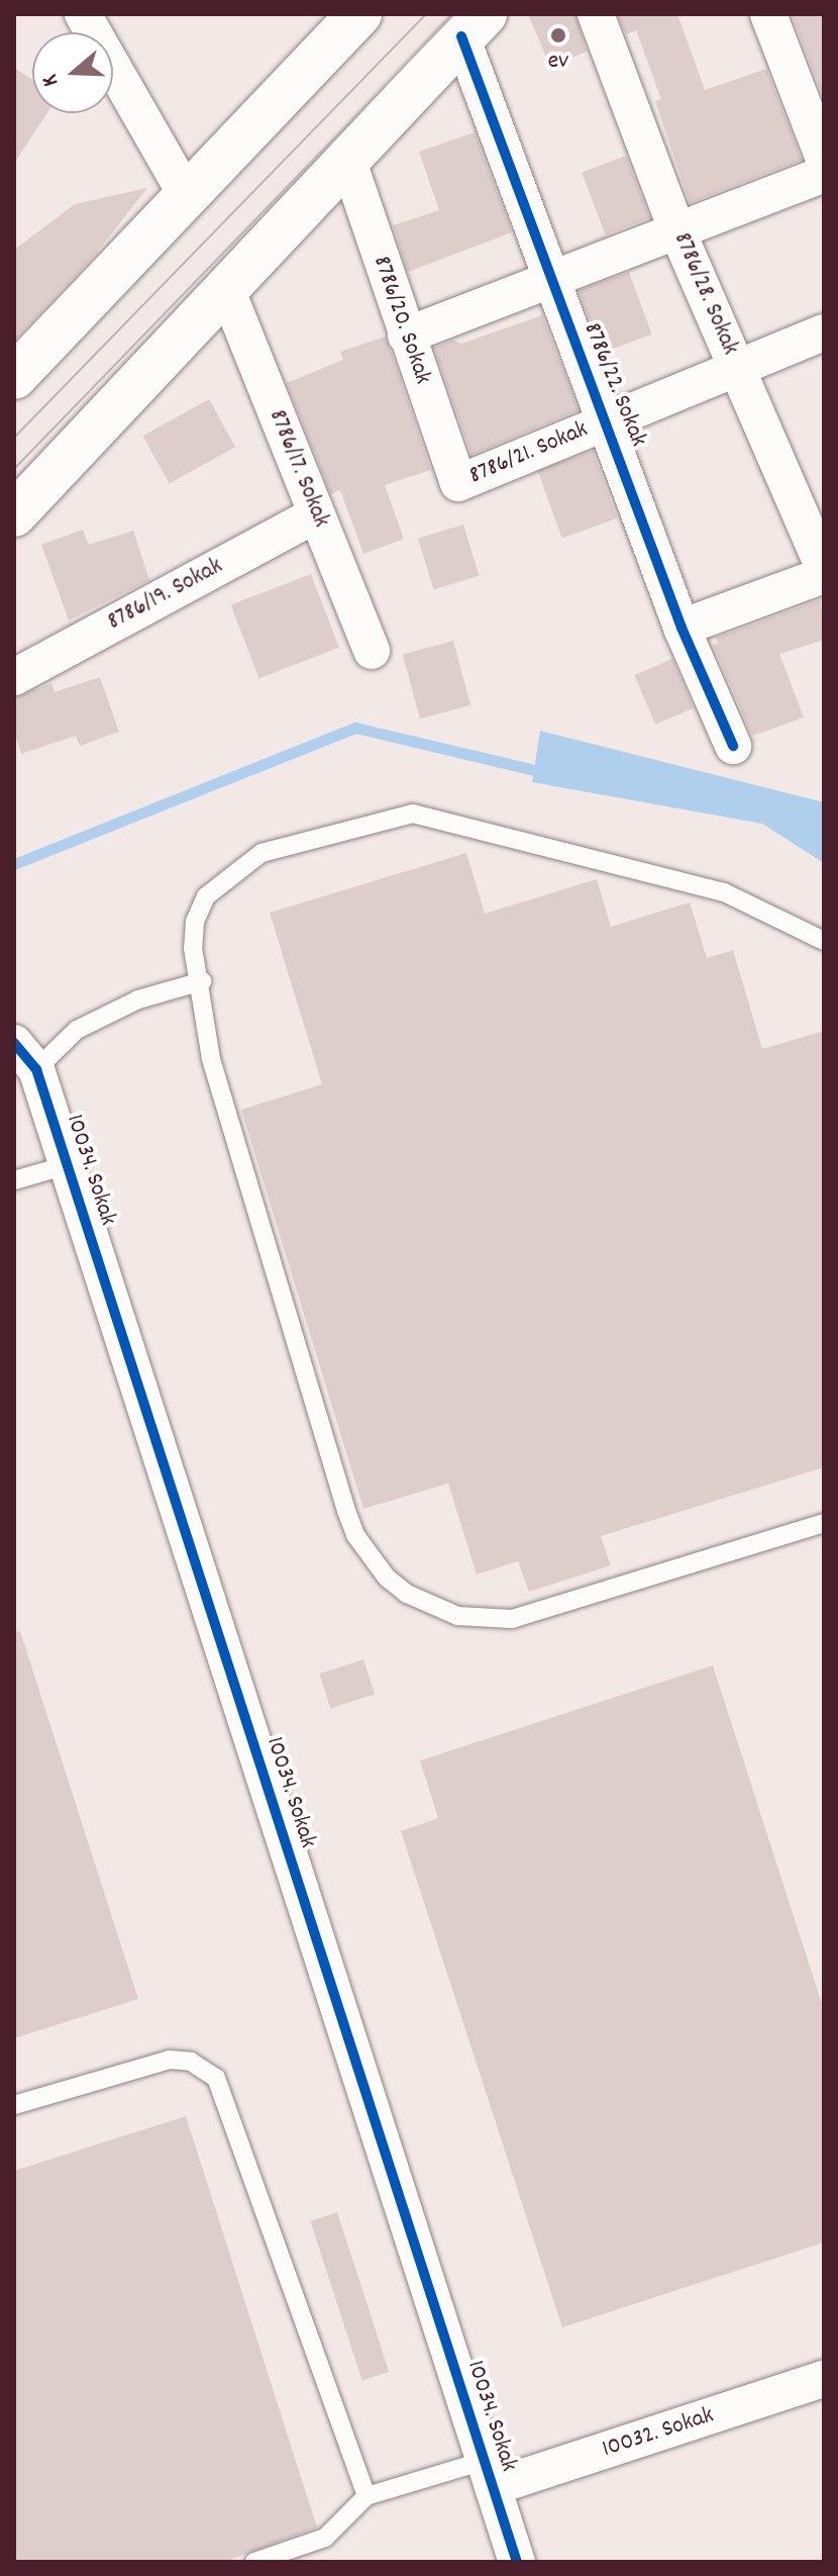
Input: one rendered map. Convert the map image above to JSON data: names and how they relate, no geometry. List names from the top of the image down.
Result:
{
  "streets": {
    "street": [
      "8786/28. Sokak",
      "8786/20. Sokak",
      "8786/22. Sokak",
      "8786/21. Sokak",
      "8786/17. Sokak",
      "8786/19. Sokak",
      "10034. Sokak",
      "10032. Sokak"
    ]
  },
  "crossings": [
    ["8786/28. Sokak", "8786/21. Sokak"],
    ["8786/20. Sokak", "8786/21. Sokak"],
    ["8786/22. Sokak", "8786/21. Sokak"],
    ["8786/17. Sokak", "8786/19. Sokak"],
    ["10034. Sokak", "10032. Sokak"]
  ],
  "places": ["ev"],
  "north": "left"
}
